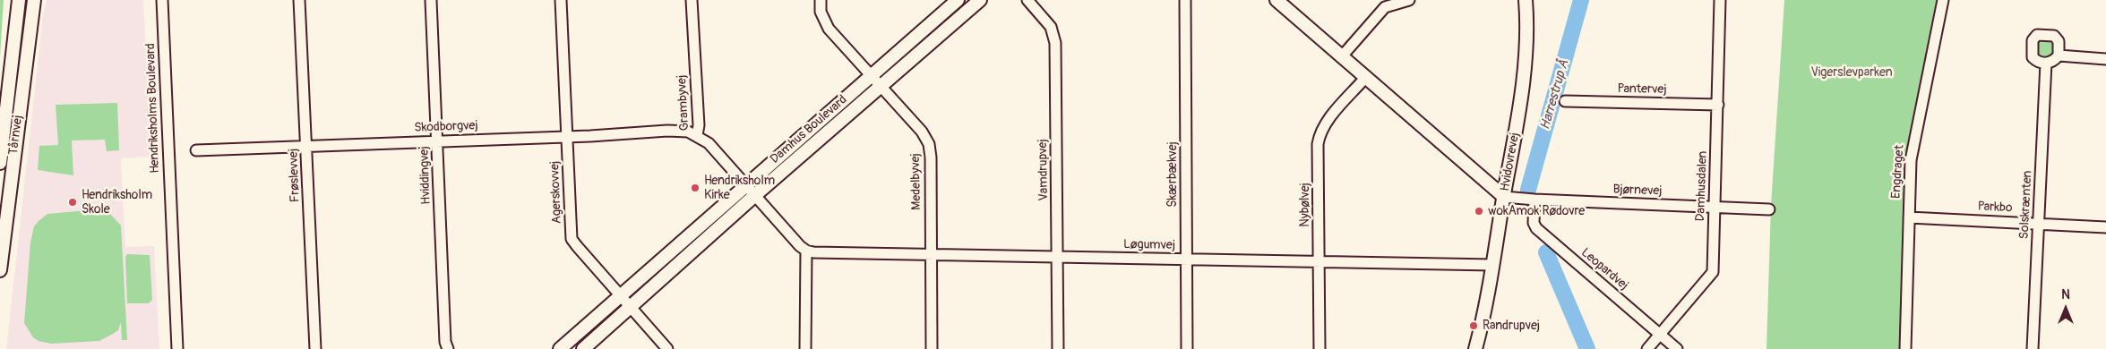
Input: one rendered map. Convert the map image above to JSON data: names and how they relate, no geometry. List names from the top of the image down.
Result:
{
  "streets": {
    "street": [
      "Pantervej",
      "Grambyvej",
      "Hendriksholms Boulevard",
      "Skodborgvej",
      "Damhus Boulevard",
      "Tårnvej",
      "Hvidovrevej",
      "Vamdrupvej",
      "Engdraget",
      "Skærbækvej",
      "Frøslevvej",
      "Hviddingvej",
      "Medelbyvej",
      "Damhusdalen",
      "Bjørnevej",
      "Agerskovvej",
      "Nybølvej",
      "Solskrænten",
      "Parkbo",
      "Løgumvej",
      "Leopardvej"
    ]
  },
  "crossings": [
    ["Pantervej", "Damhusdalen"],
    ["Grambyvej", "Skodborgvej"],
    ["Grambyvej", "Damhus Boulevard"],
    ["Grambyvej", "Løgumvej"],
    ["Skodborgvej", "Frøslevvej"],
    ["Skodborgvej", "Hviddingvej"],
    ["Skodborgvej", "Agerskovvej"],
    ["Damhus Boulevard", "Medelbyvej"],
    ["Damhus Boulevard", "Agerskovvej"],
    ["Hvidovrevej", "Bjørnevej"],
    ["Hvidovrevej", "Løgumvej"],
    ["Vamdrupvej", "Løgumvej"],
    ["Engdraget", "Parkbo"],
    ["Skærbækvej", "Løgumvej"],
    ["Medelbyvej", "Løgumvej"],
    ["Damhusdalen", "Bjørnevej"],
    ["Damhusdalen", "Leopardvej"],
    ["Bjørnevej", "Leopardvej"],
    ["Nybølvej", "Løgumvej"],
    ["Solskrænten", "Parkbo"]
  ],
  "water": ["Harrestrup Å"],
  "parks": ["Vigerslevparken"],
  "places": [
    "Hendriksholm Kirke",
    "Hendriksholm Skole",
    "wokAmok Rødovre",
    "Randrupvej"
  ],
  "north": "top"
}
